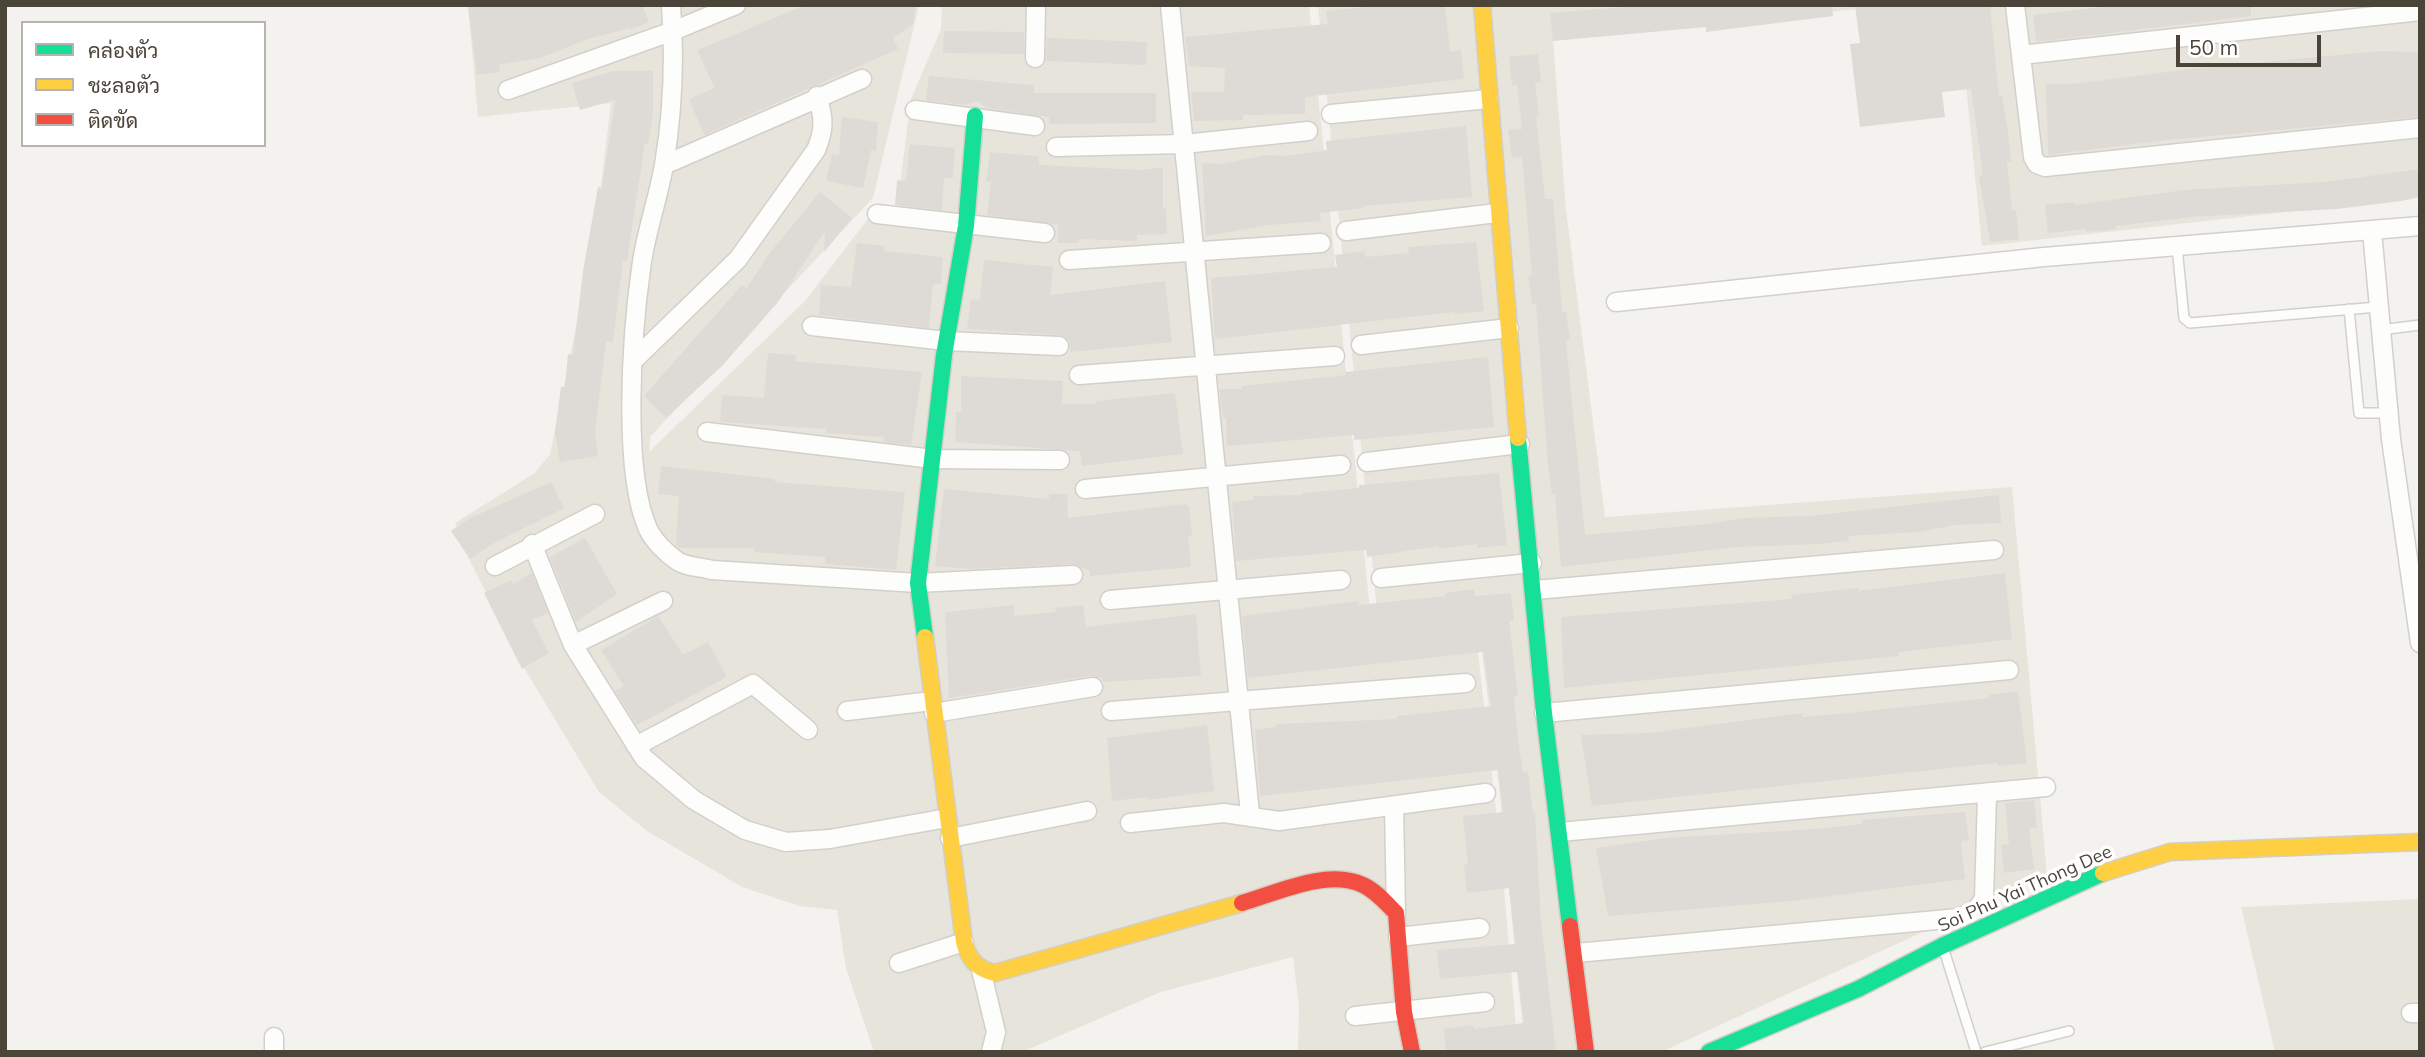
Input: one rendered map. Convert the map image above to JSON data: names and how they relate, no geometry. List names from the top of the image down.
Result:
{
  "streets": {
    "street": ["Soi Phu Yai Thong Dee"]
  },
  "legend": ["คล่องตัว", "ชะลอตัว", "ติดขัด"],
  "scale_bar": "50 m"
}
